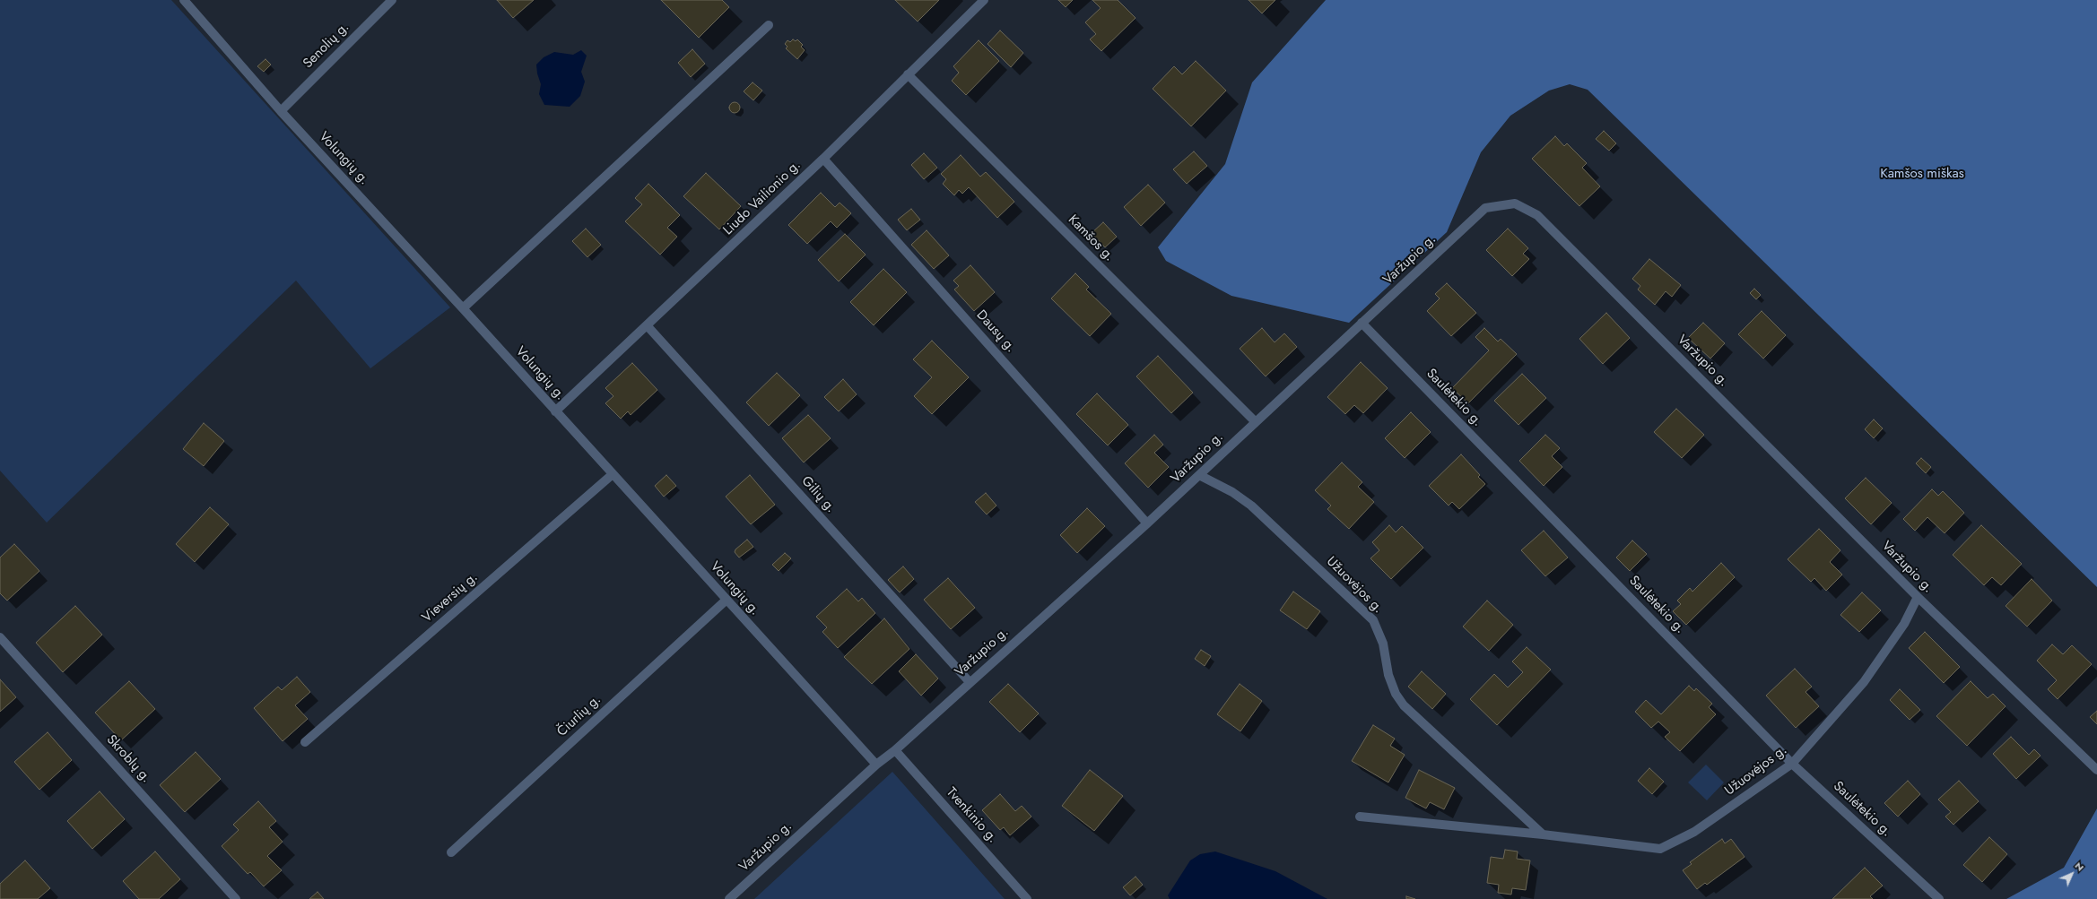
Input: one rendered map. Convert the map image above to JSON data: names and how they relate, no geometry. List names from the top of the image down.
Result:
{
  "streets": {
    "street": [
      "Senolių g.",
      "Volungių g.",
      "Liudo Vailionio g.",
      "Kamšos g.",
      "Varžupio g.",
      "Dausų g.",
      "Saulėtekio g.",
      "Gilių g.",
      "Užuovėjos g.",
      "Vieversių g.",
      "Čiurlių g.",
      "Skroblų g.",
      "Tvenkinio g."
    ]
  },
  "crossings": [
    ["Senolių g.", "Volungių g."],
    ["Volungių g.", "Liudo Vailionio g."],
    ["Volungių g.", "Varžupio g."],
    ["Volungių g.", "Vieversių g."],
    ["Volungių g.", "Čiurlių g."],
    ["Liudo Vailionio g.", "Kamšos g."],
    ["Liudo Vailionio g.", "Dausų g."],
    ["Liudo Vailionio g.", "Gilių g."],
    ["Kamšos g.", "Varžupio g."],
    ["Varžupio g.", "Dausų g."],
    ["Varžupio g.", "Saulėtekio g."],
    ["Varžupio g.", "Gilių g."],
    ["Varžupio g.", "Užuovėjos g."],
    ["Varžupio g.", "Tvenkinio g."],
    ["Saulėtekio g.", "Užuovėjos g."]
  ],
  "parks": ["Kamšos miškas"],
  "north": "top right"
}
